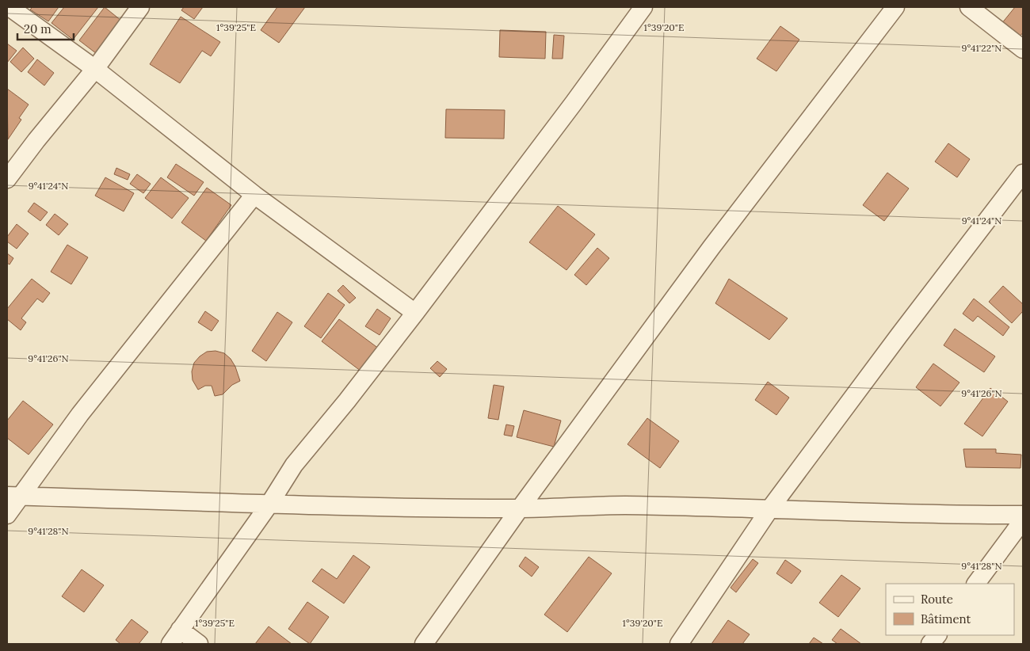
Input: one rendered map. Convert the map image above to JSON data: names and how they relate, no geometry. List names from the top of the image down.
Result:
{
  "legend": ["Route", "Bâtiment"],
  "scale_bar": "20 m",
  "coordinates": [
    "1°39'25\"E",
    "1°39'20\"E",
    "9°41'22\"N",
    "9°41'24\"N",
    "9°41'26\"N",
    "9°41'28\"N"
  ]
}
